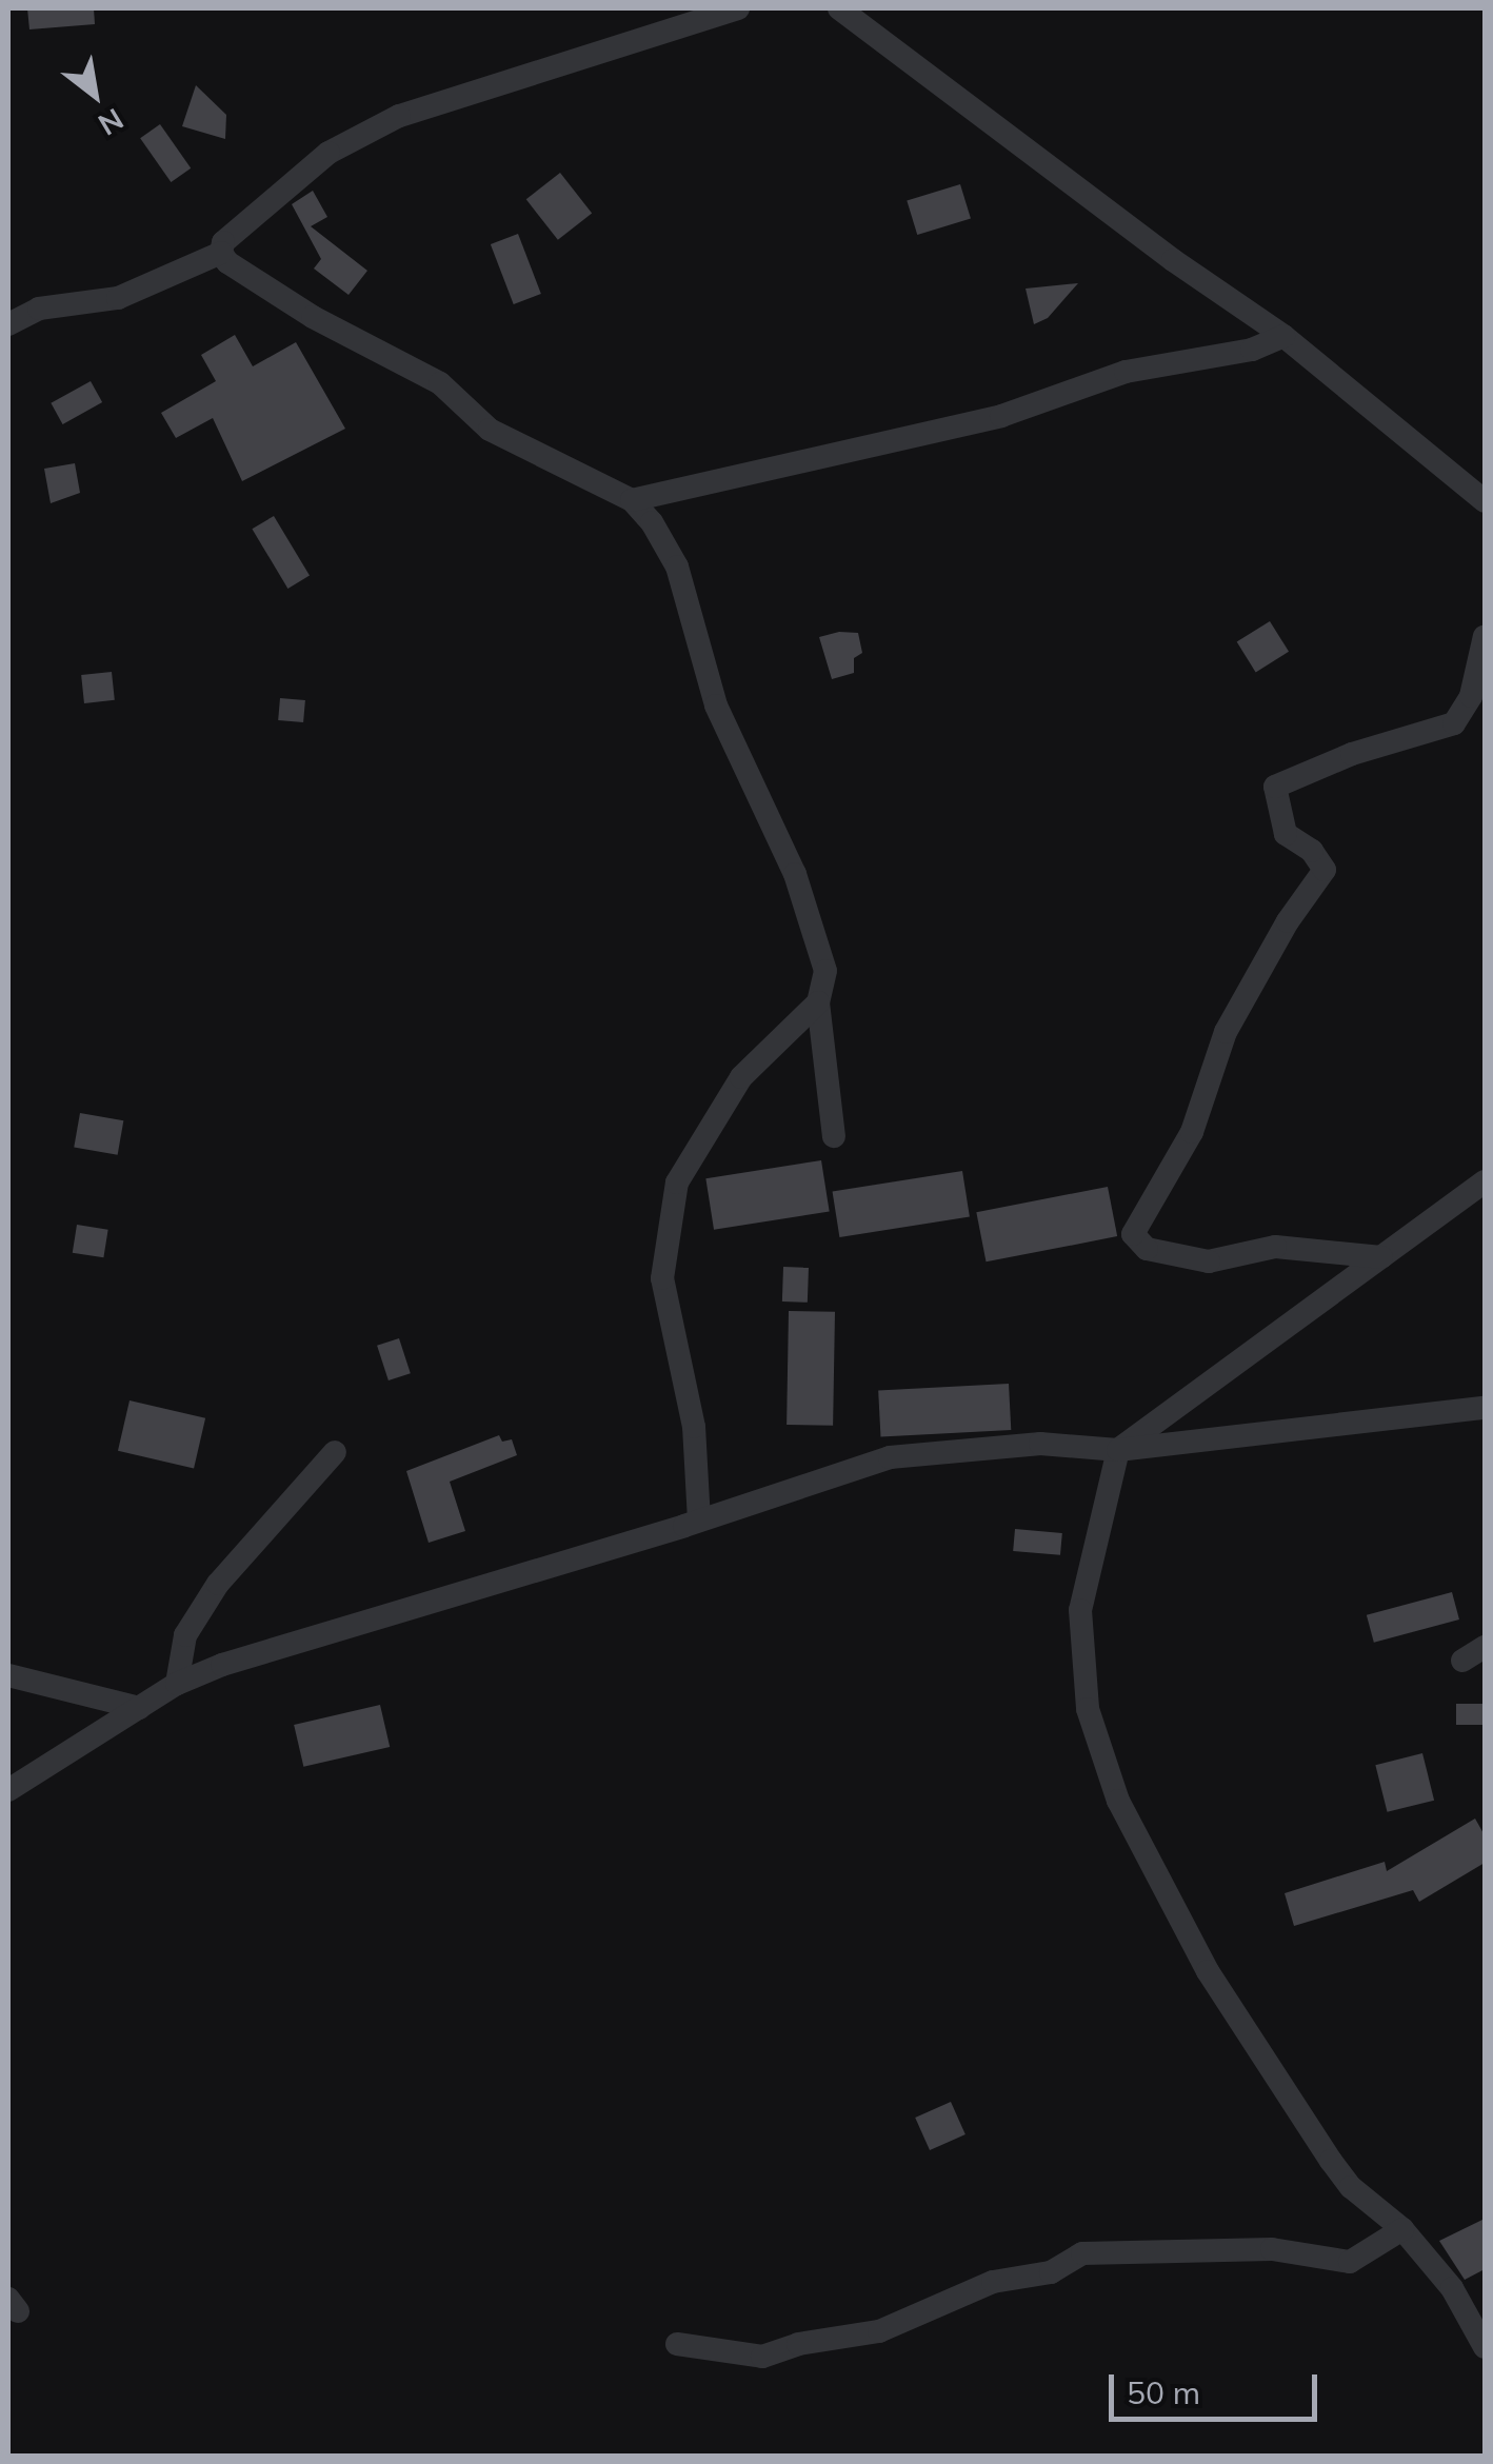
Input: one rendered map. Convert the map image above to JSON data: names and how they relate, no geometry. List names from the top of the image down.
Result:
{
  "scale_bar": "50 m",
  "north": "bottom right"
}
